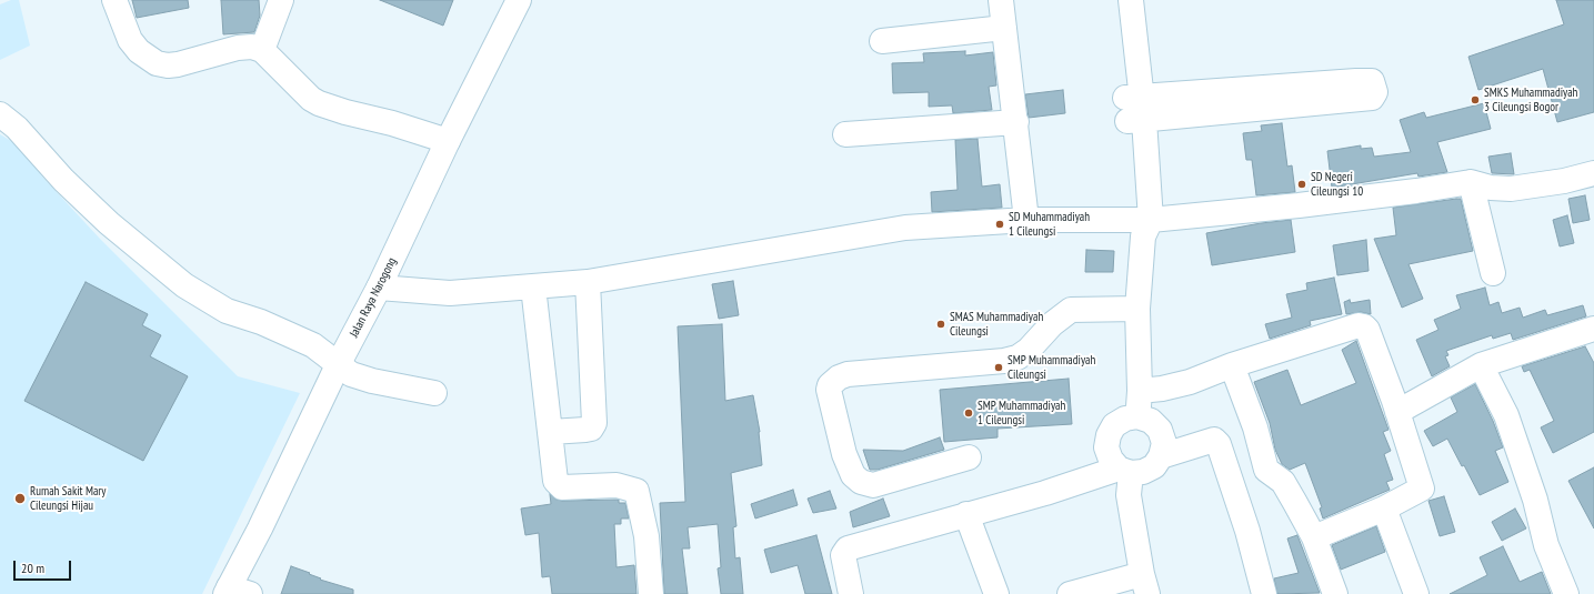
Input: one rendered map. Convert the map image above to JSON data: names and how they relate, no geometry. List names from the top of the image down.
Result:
{
  "streets": {
    "street": ["Jalan Raya Narogong"]
  },
  "places": [
    "SMKS Muhammadiyah 3 Cileungsi Bogor",
    "SD Negeri Cileungsi 10",
    "SD Muhammadiyah 1 Cileungsi",
    "SMAS Muhammadiyah Cileungsi",
    "SMP Muhammadiyah Cileungsi",
    "SMP Muhammadiyah 1 Cileungsi",
    "Rumah Sakit Mary Cileungsi Hijau"
  ],
  "scale_bar": "20 m"
}
